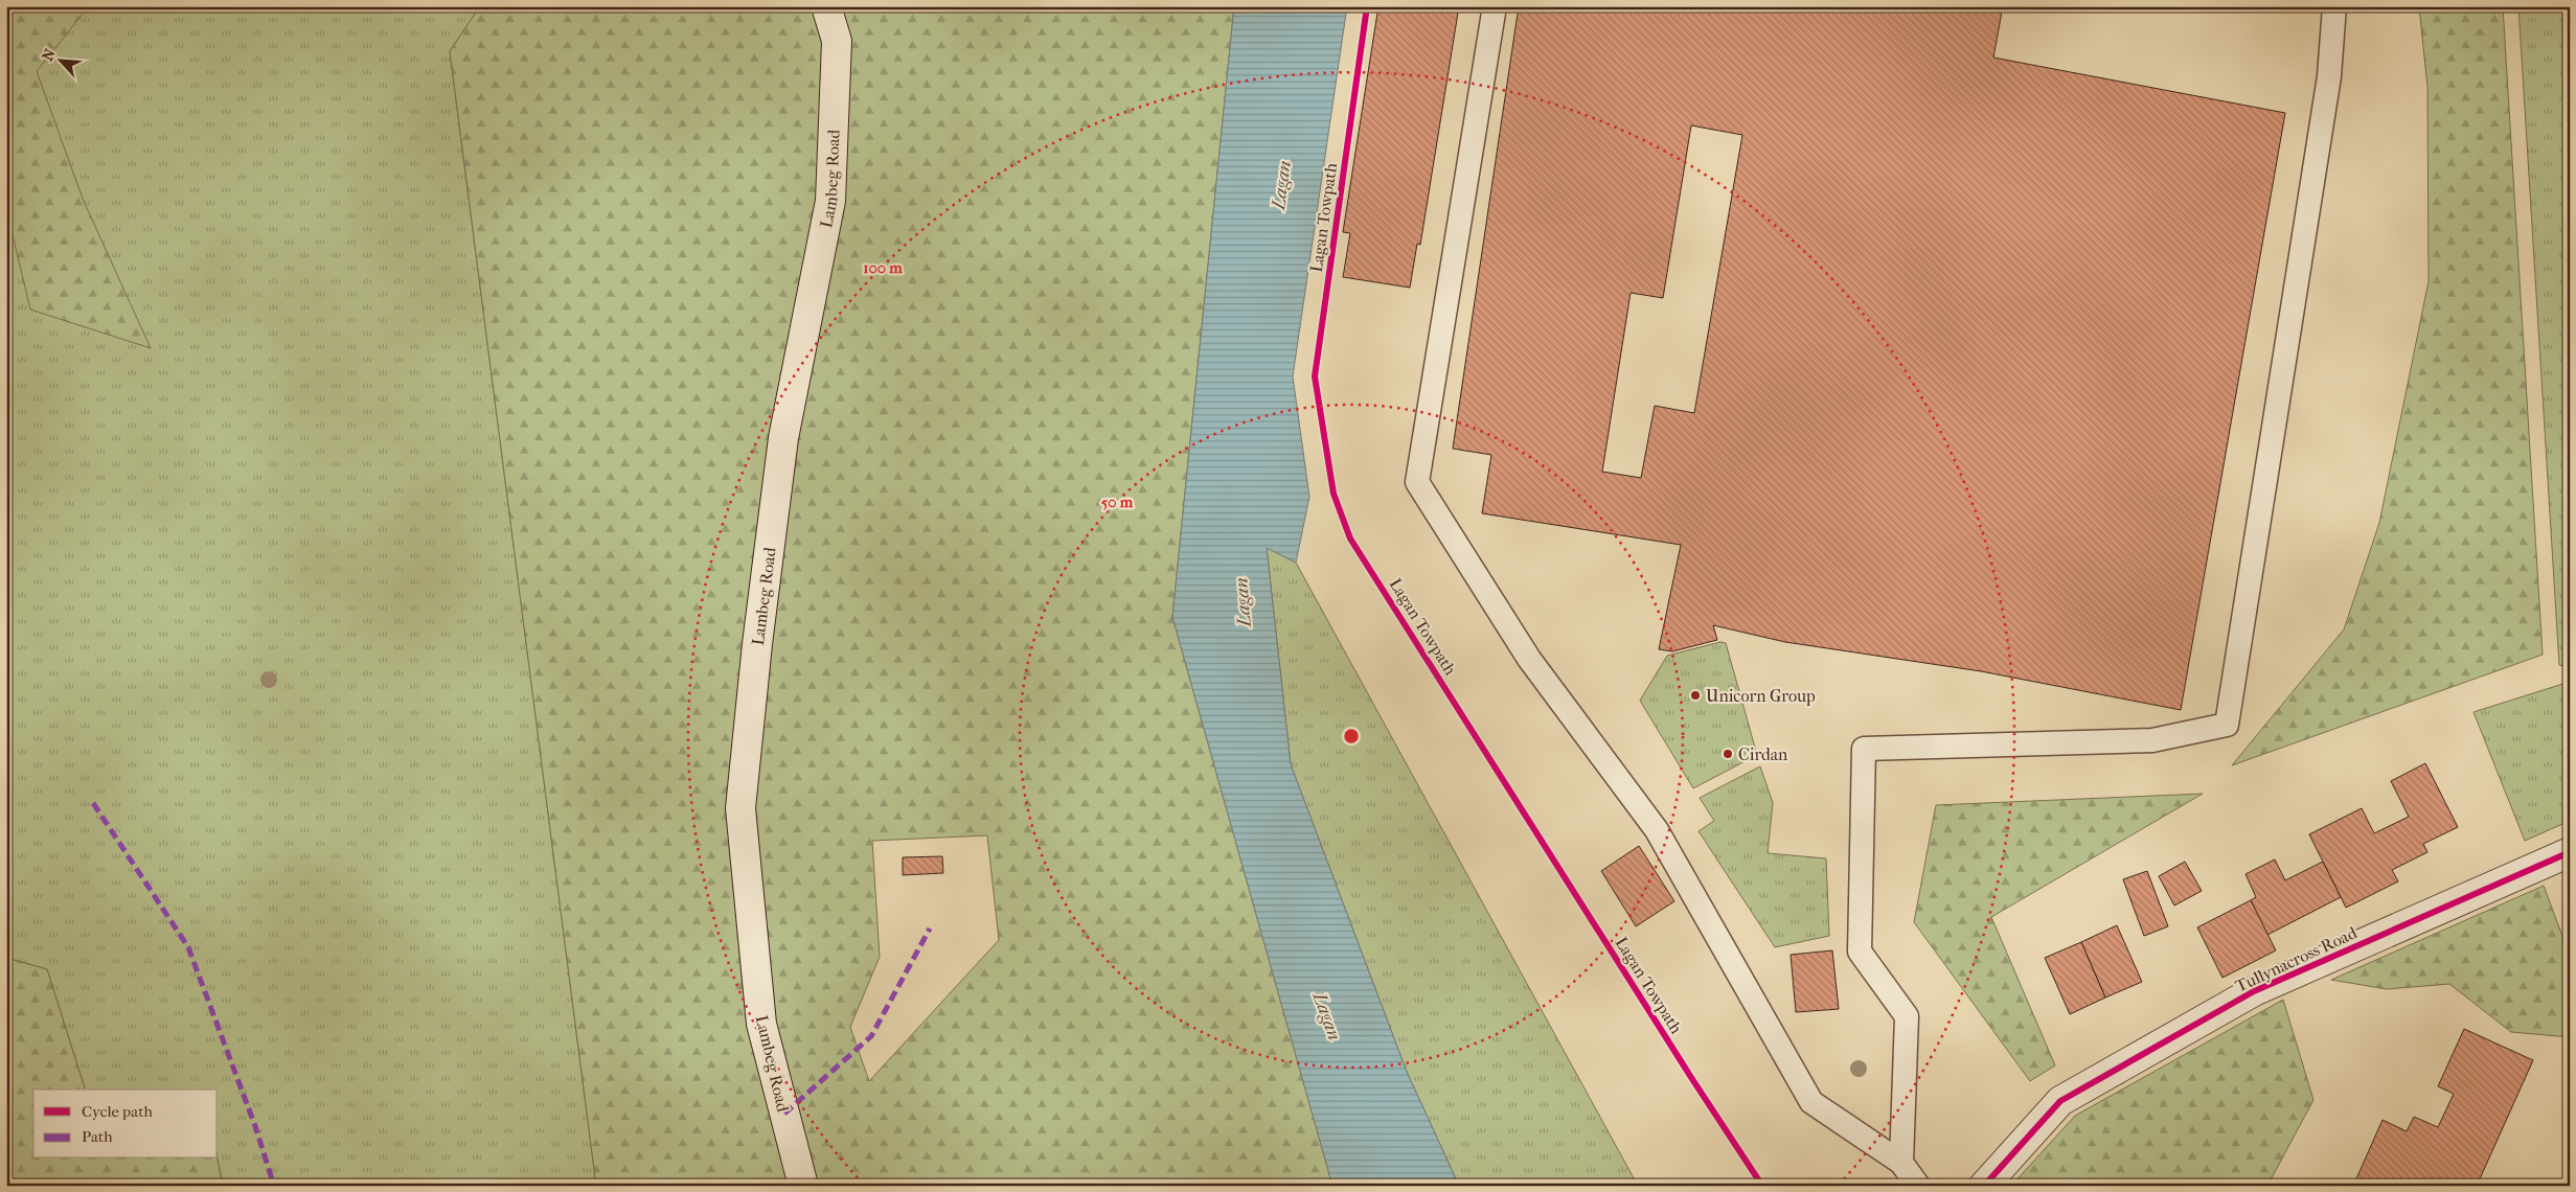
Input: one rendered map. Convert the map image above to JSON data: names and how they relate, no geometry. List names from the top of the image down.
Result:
{
  "streets": {
    "main road": ["Lambeg Road", "Tullynacross Road"],
    "cycle path": ["Lagan Towpath"]
  },
  "water": ["Lagan"],
  "places": ["Unicorn Group", "Cirdan"],
  "legend": ["Cycle path", "Path"],
  "north": "top left",
  "rings": ["100 m", "50 m"]
}
